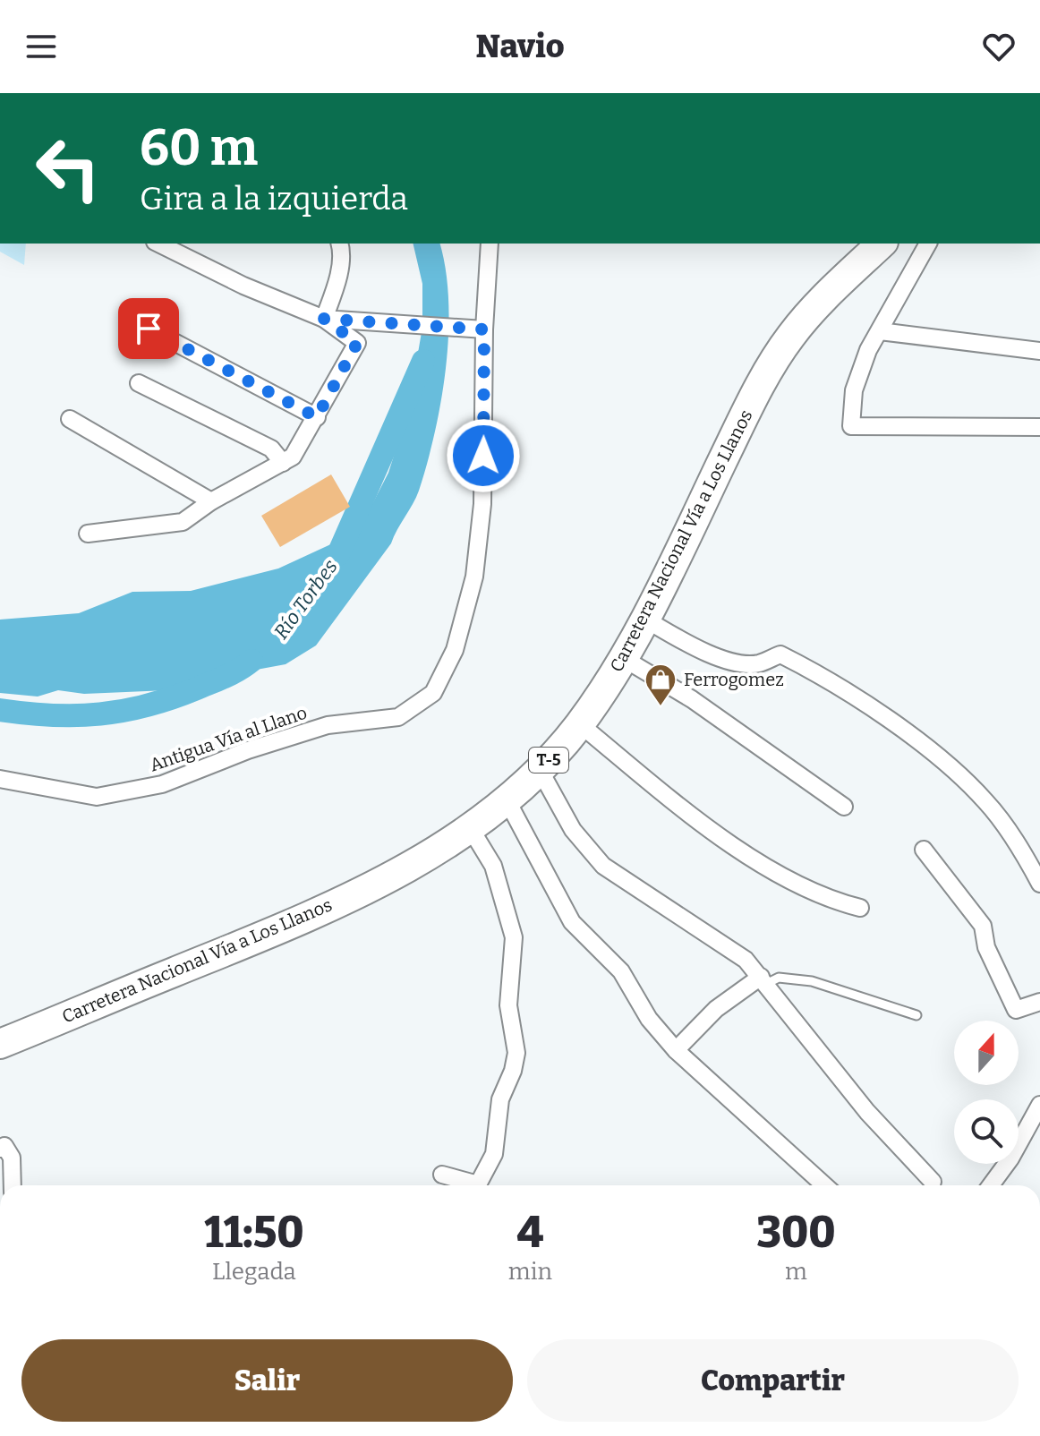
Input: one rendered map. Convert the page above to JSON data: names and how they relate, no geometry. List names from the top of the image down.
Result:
{
  "streets": {
    "highway": ["Carretera Nacional Vía a Los Llanos", "T-5"],
    "street": ["Antigua Vía al Llano"]
  },
  "water": ["Río Torbes"],
  "places": {
    "shop": ["Ferrogomez"]
  },
  "north": "top",
  "page": {
    "header": "Navio",
    "turn": ["60 m", "Gira a la izquierda"],
    "eta": [
      "11:50",
      "Llegada",
      "4",
      "min",
      "300",
      "m"
    ],
    "buttons": ["Salir", "Compartir"]
  }
}
